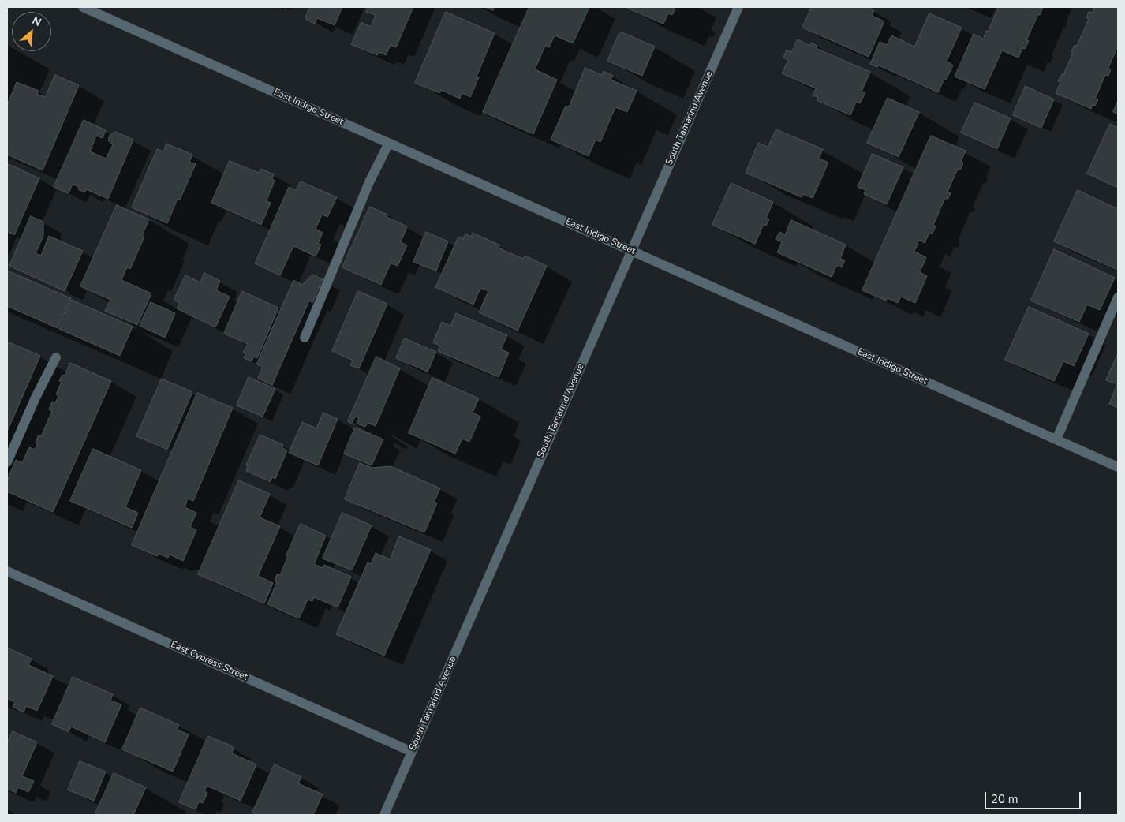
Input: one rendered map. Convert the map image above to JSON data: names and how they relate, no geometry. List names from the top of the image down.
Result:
{
  "streets": {
    "street": ["East Indigo Street", "South Tamarind Avenue", "East Cypress Street"]
  },
  "crossings": [
    ["East Indigo Street", "South Tamarind Avenue"],
    ["South Tamarind Avenue", "East Cypress Street"]
  ],
  "scale_bar": "20 m",
  "north": "top right"
}
